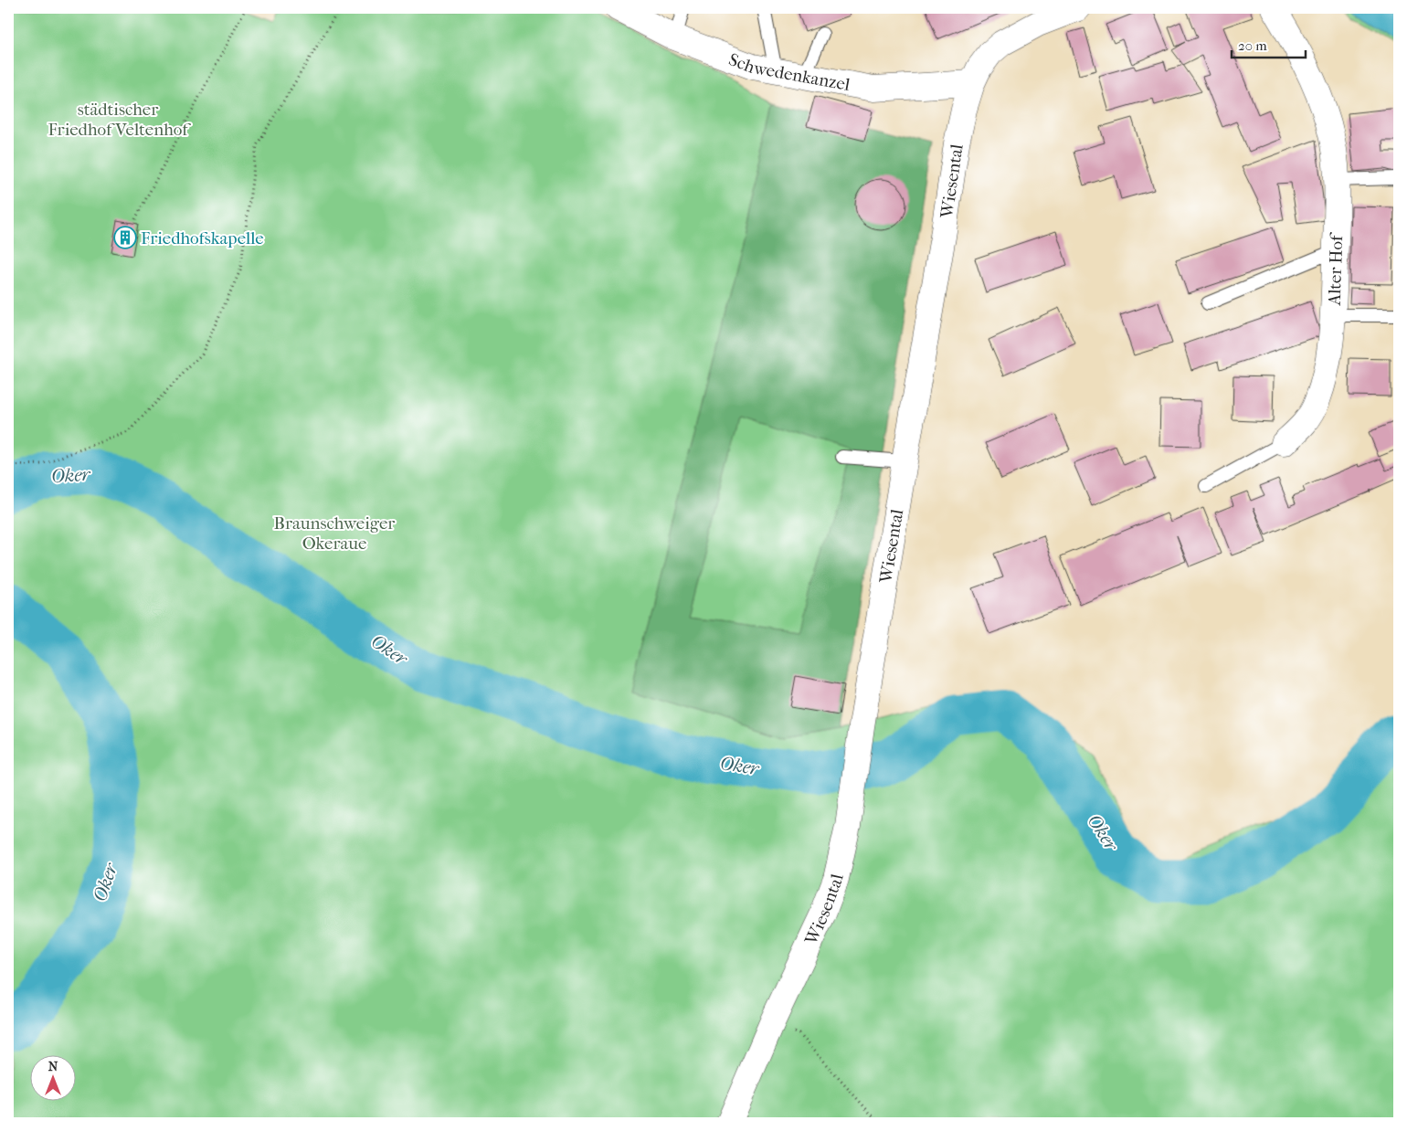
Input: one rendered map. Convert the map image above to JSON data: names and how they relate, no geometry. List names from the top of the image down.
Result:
{
  "streets": {
    "street": ["Schwedenkanzel", "Wiesental", "Alter Hof"]
  },
  "crossings": [
    ["Schwedenkanzel", "Wiesental"]
  ],
  "water": ["Oker"],
  "parks": ["städtischer Friedhof Veltenhof", "Braunschweiger Okeraue"],
  "places": {
    "building": ["Friedhofskapelle"]
  },
  "scale_bar": "20 m",
  "north": "top"
}
